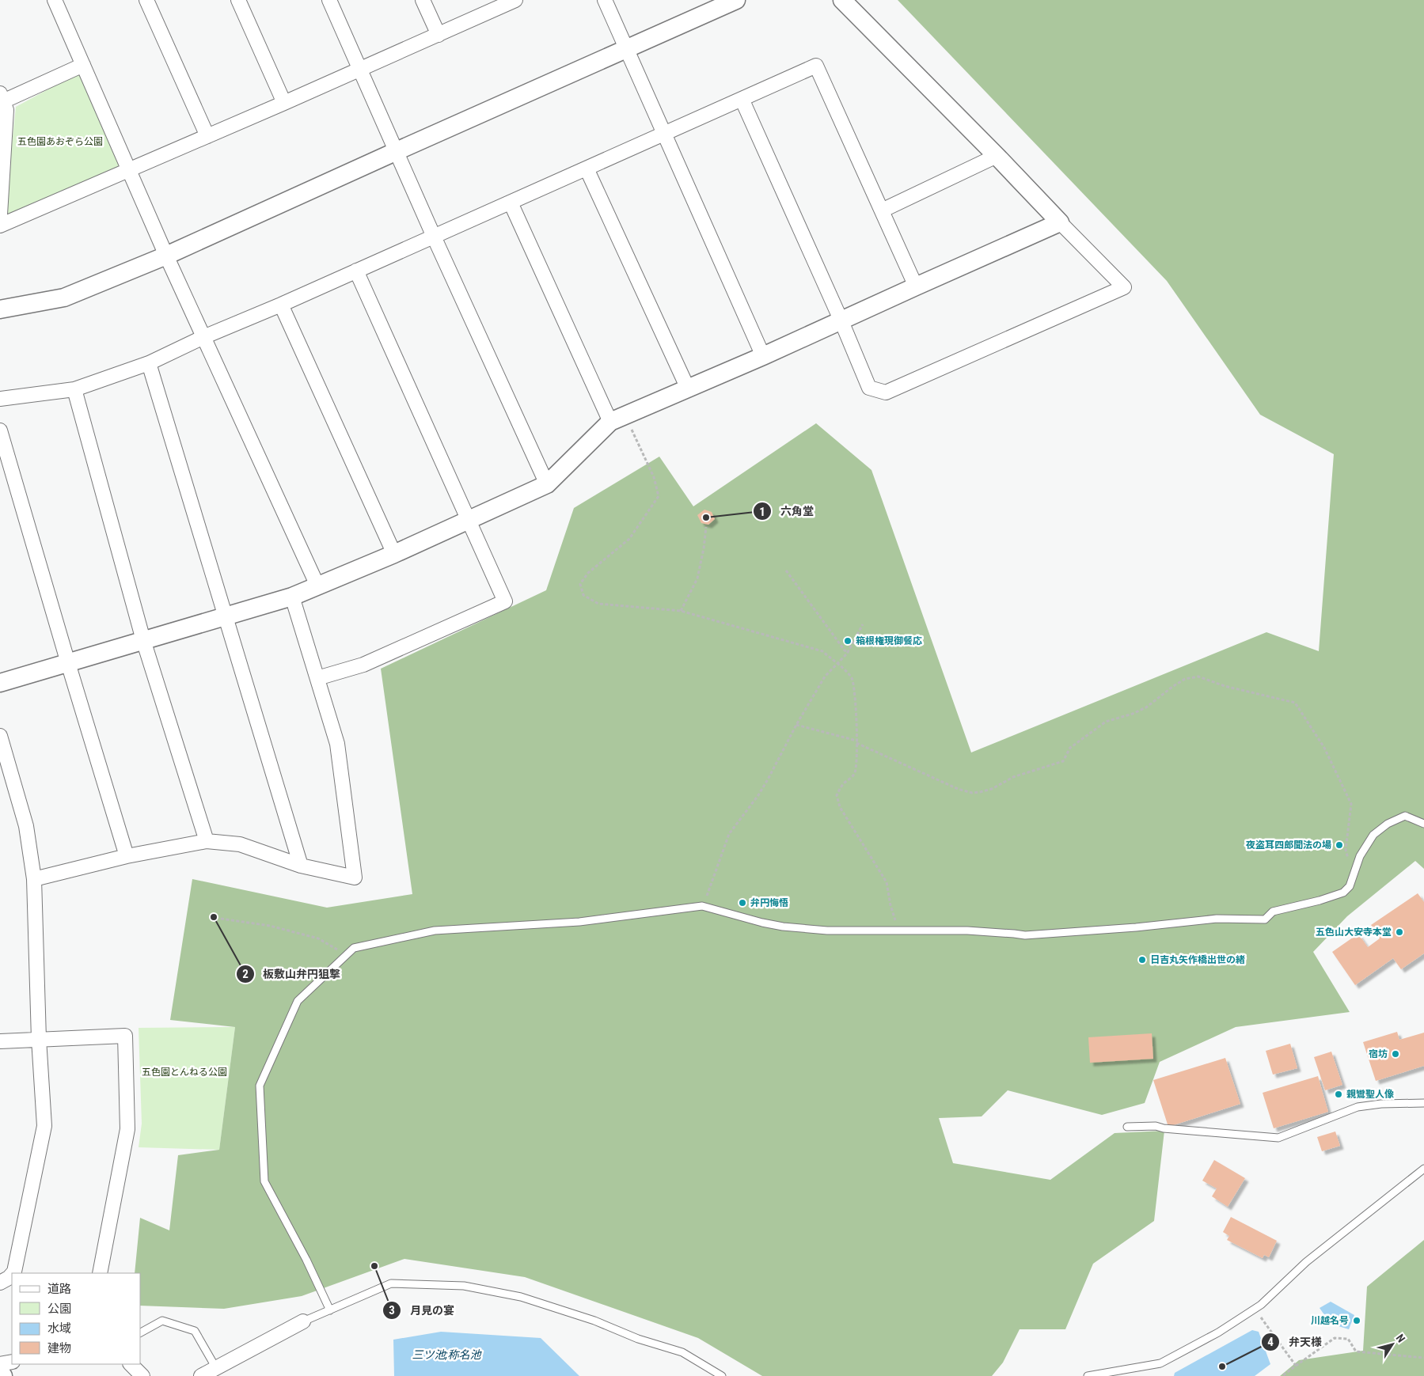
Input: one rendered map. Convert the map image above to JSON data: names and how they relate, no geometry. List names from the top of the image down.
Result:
{
  "water": ["三ツ池;称名池"],
  "parks": ["五色園あおぞら公園", "五色園とんねる公園"],
  "places": [
    "六角堂",
    "箱根権現御餐応",
    "夜盗耳四郎聞法の場",
    "弁円悔悟",
    "板敷山弁円狙撃",
    "五色山大安寺本堂",
    "日吉丸矢作橋出世の緒",
    "宿坊",
    "親鸞聖人像",
    "月見の宴",
    "川越名号",
    "弁天様"
  ],
  "legend": [
    "道路",
    "公園",
    "水域",
    "建物"
  ],
  "north": "top right"
}
